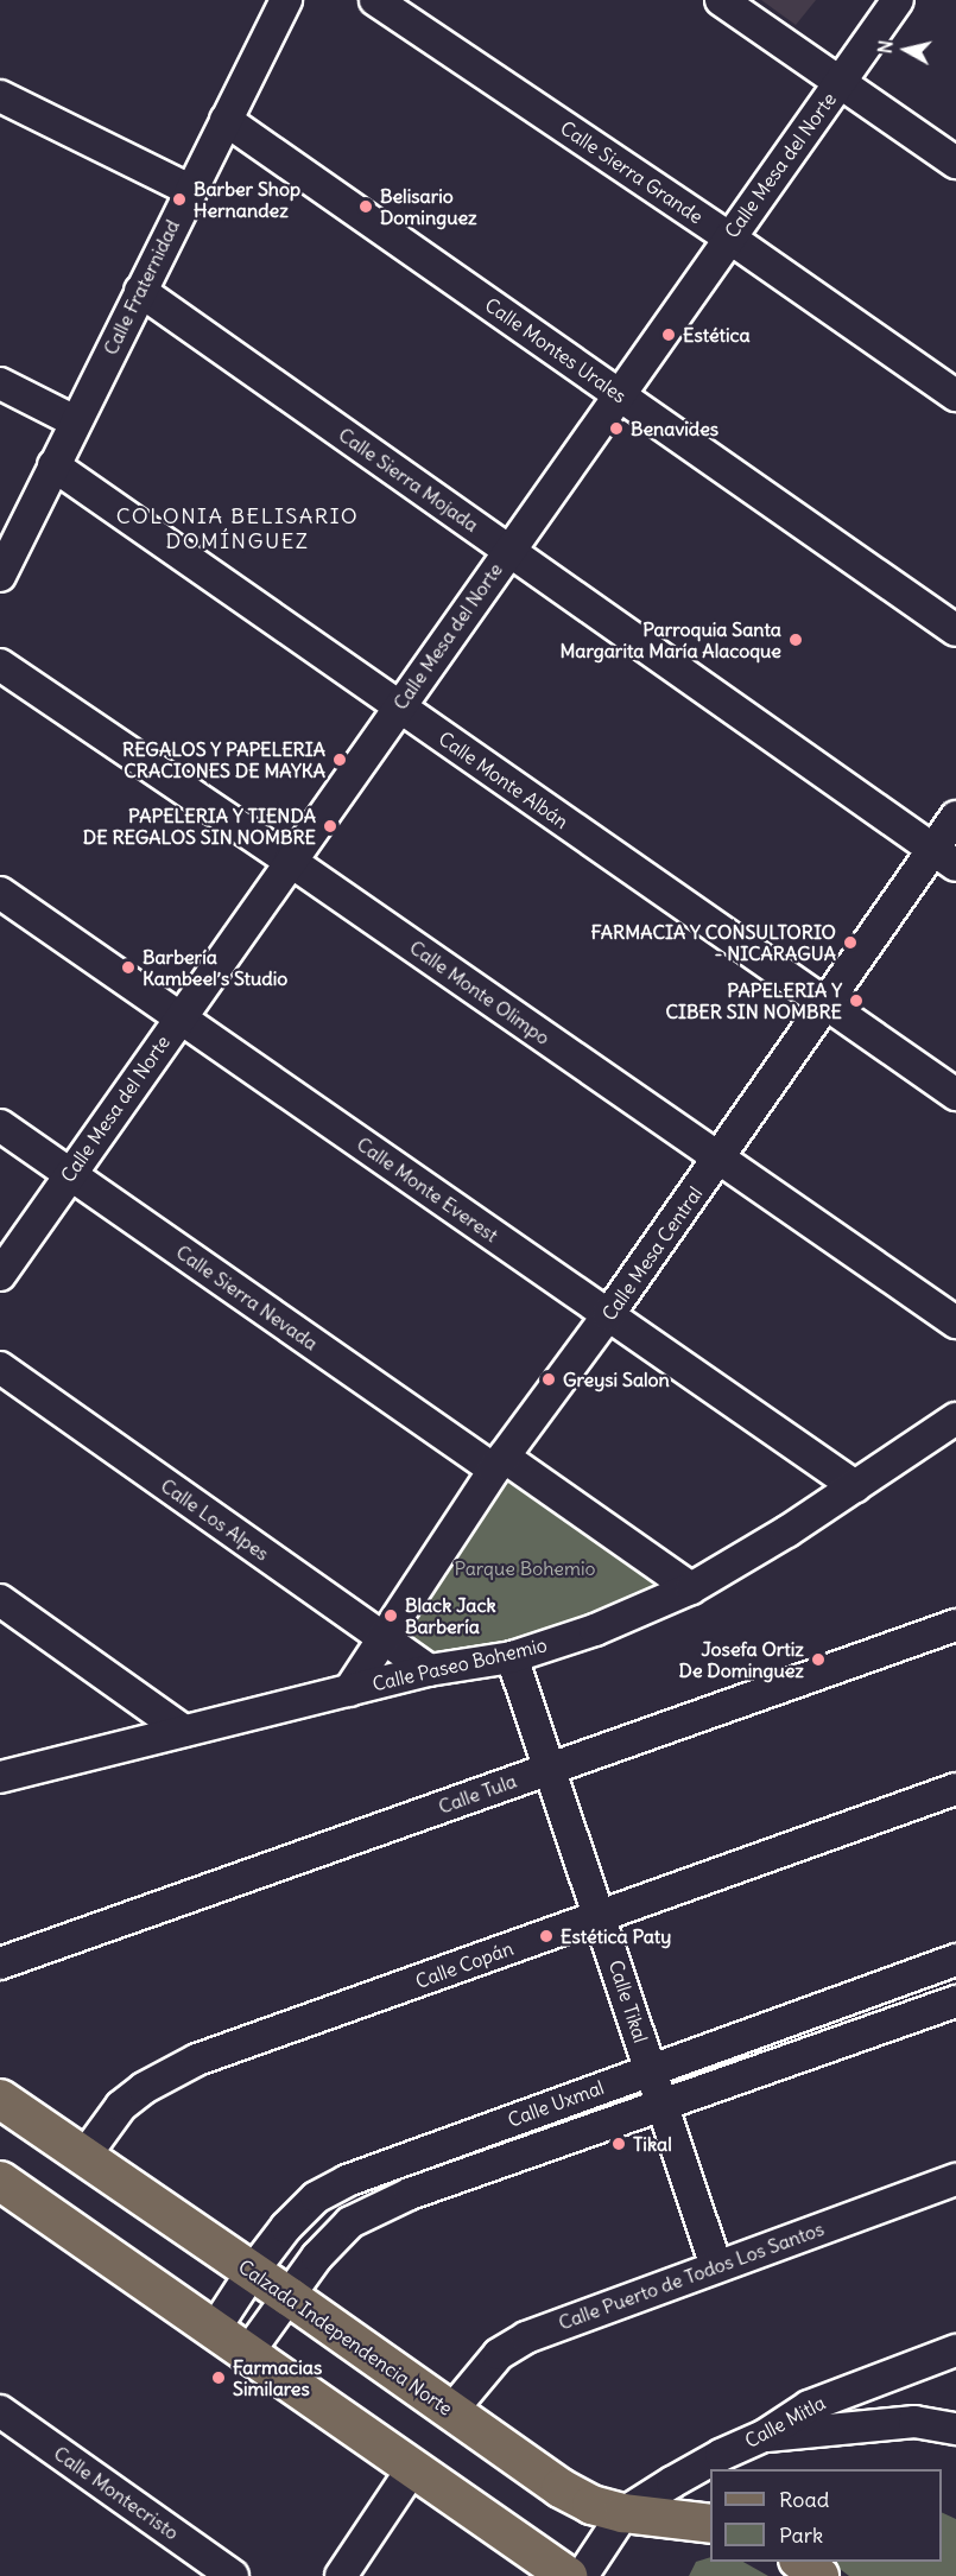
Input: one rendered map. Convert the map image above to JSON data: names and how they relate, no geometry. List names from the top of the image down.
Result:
{
  "streets": {
    "main road": ["Calzada Independencia Norte"],
    "street": [
      "Calle Mesa del Norte",
      "Calle Sierra Grande",
      "Calle Fraternidad",
      "Calle Montes Urales",
      "Calle Sierra Mojada",
      "Calle Monte Albán",
      "Calle Monte Olimpo",
      "Calle Monte Everest",
      "Calle Mesa Central",
      "Calle Sierra Nevada",
      "Calle Los Alpes",
      "Calle Paseo Bohemio",
      "Calle Tula",
      "Calle Copán",
      "Calle Tikal",
      "Calle Uxmal",
      "Calle Puerto de Todos Los Santos",
      "Calle Mitla",
      "Calle Montecristo"
    ]
  },
  "crossings": [
    ["Calle Mesa del Norte", "Calle Sierra Grande"],
    ["Calle Mesa del Norte", "Calle Montes Urales"],
    ["Calle Mesa del Norte", "Calle Sierra Mojada"],
    ["Calle Mesa del Norte", "Calle Monte Albán"],
    ["Calle Mesa del Norte", "Calle Monte Olimpo"],
    ["Calle Mesa del Norte", "Calle Monte Everest"],
    ["Calle Mesa del Norte", "Calle Sierra Nevada"],
    ["Calle Fraternidad", "Calle Montes Urales"],
    ["Calle Fraternidad", "Calle Sierra Mojada"],
    ["Calle Fraternidad", "Calle Monte Albán"],
    ["Calle Sierra Mojada", "Calle Mesa Central"],
    ["Calle Monte Albán", "Calle Mesa Central"],
    ["Calle Monte Olimpo", "Calle Mesa Central"],
    ["Calle Monte Everest", "Calle Mesa Central"],
    ["Calle Monte Everest", "Calle Paseo Bohemio"],
    ["Calle Mesa Central", "Calle Sierra Nevada"],
    ["Calle Mesa Central", "Calle Los Alpes"],
    ["Calle Mesa Central", "Calle Paseo Bohemio"],
    ["Calle Sierra Nevada", "Calle Paseo Bohemio"],
    ["Calle Los Alpes", "Calle Paseo Bohemio"],
    ["Calle Paseo Bohemio", "Calle Tikal"],
    ["Calle Tula", "Calle Tikal"],
    ["Calle Copán", "Calle Tikal"],
    ["Calle Copán", "Calzada Independencia Norte"],
    ["Calle Tikal", "Calle Uxmal"],
    ["Calle Tikal", "Calle Puerto de Todos Los Santos"],
    ["Calle Uxmal", "Calzada Independencia Norte"],
    ["Calle Puerto de Todos Los Santos", "Calzada Independencia Norte"],
    ["Calzada Independencia Norte", "Calle Mitla"]
  ],
  "districts": ["COLONIA BELISARIO DOMÍNGUEZ"],
  "parks": ["Parque Bohemio"],
  "places": [
    "Barber Shop Hernandez",
    "Belisario Dominguez",
    "Estética",
    "Benavides",
    "Parroquia Santa Margarita María Alacoque",
    "REGALOS Y PAPELERIA CRACIONES DE MAYKA",
    "PAPELERIA Y TIENDA DE REGALOS SIN NOMBRE",
    "FARMACIA Y CONSULTORIO - NICARAGUA",
    "Barbería Kambeel’s Studio",
    "PAPELERIA Y CIBER SIN NOMBRE",
    "Greysi Salon",
    "Black Jack Barbería",
    "Josefa Ortiz De Dominguez",
    "Estética Paty",
    "Tikal",
    "Farmacias Similares"
  ],
  "legend": ["Road", "Park"],
  "north": "left"
}
